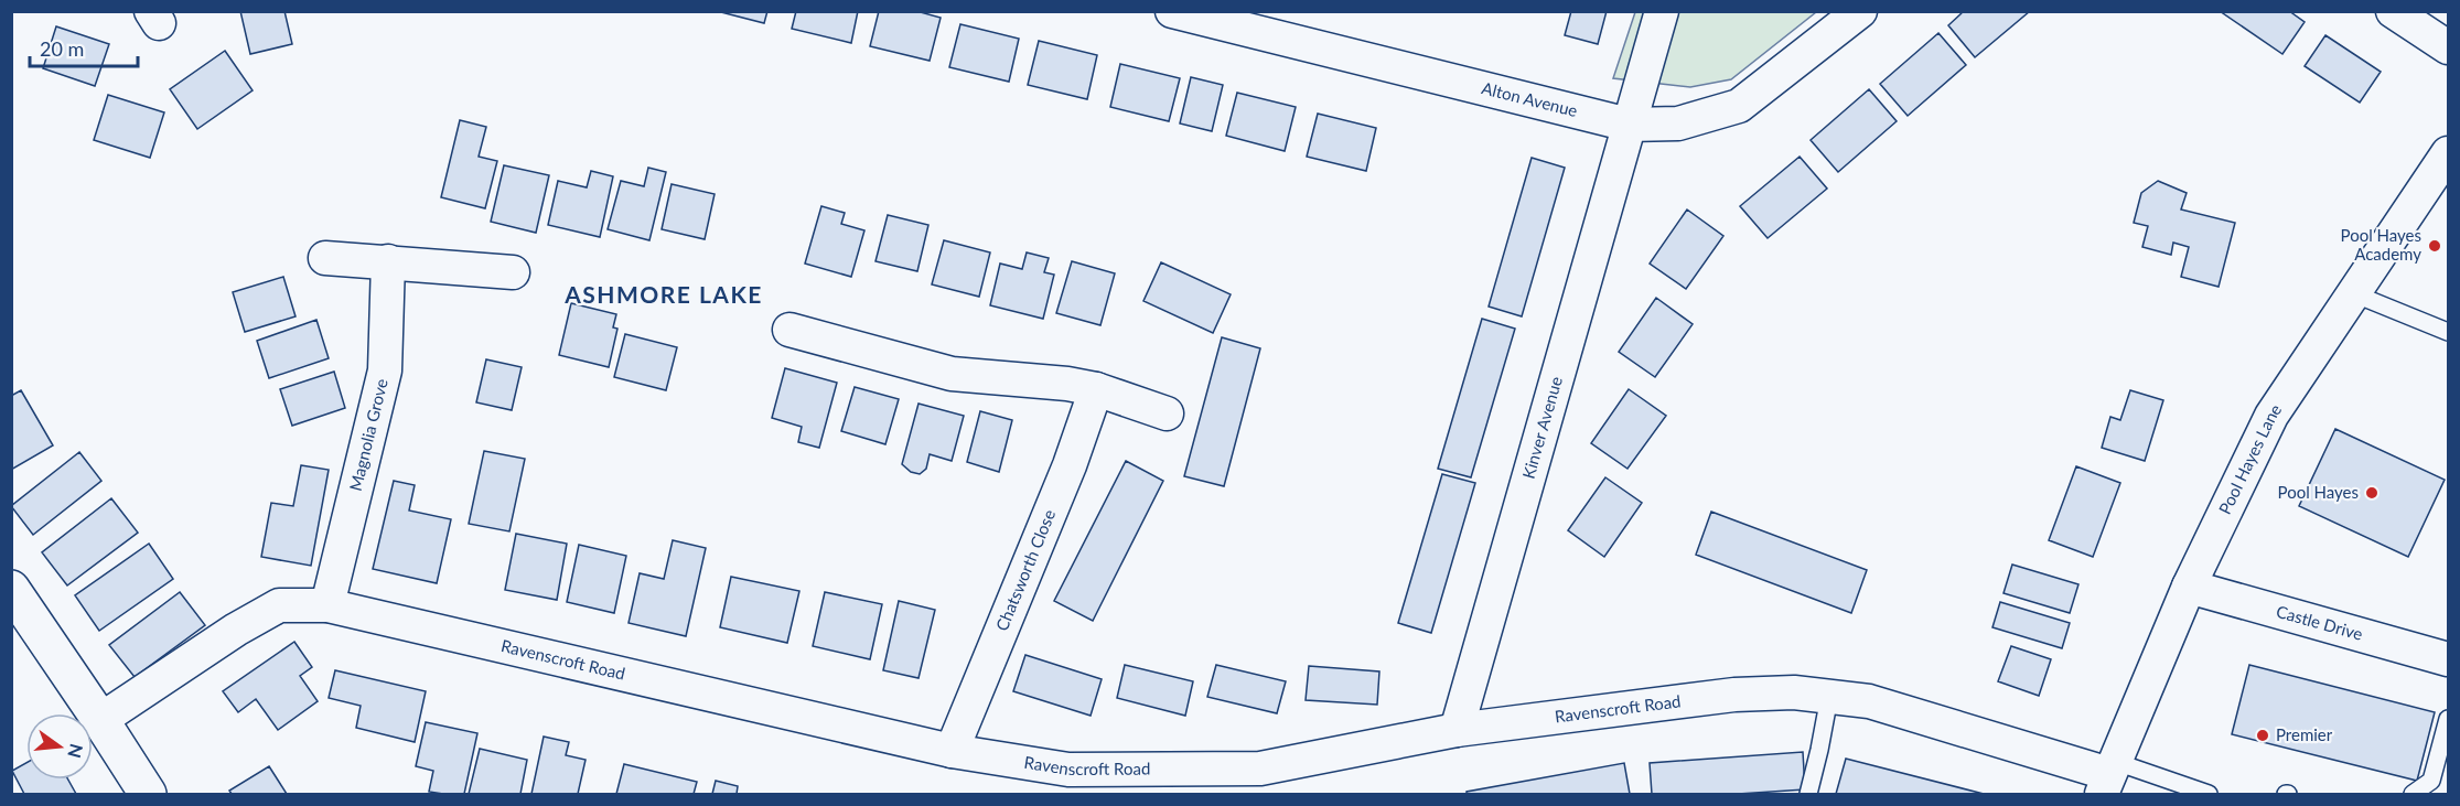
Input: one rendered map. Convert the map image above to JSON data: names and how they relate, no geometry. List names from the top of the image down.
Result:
{
  "streets": {
    "street": [
      "Alton Avenue",
      "Kinver Avenue",
      "Magnolia Grove",
      "Pool Hayes Lane",
      "Chatsworth Close",
      "Castle Drive",
      "Ravenscroft Road"
    ]
  },
  "crossings": [
    ["Alton Avenue", "Kinver Avenue"],
    ["Kinver Avenue", "Ravenscroft Road"],
    ["Magnolia Grove", "Ravenscroft Road"],
    ["Pool Hayes Lane", "Castle Drive"],
    ["Pool Hayes Lane", "Ravenscroft Road"],
    ["Chatsworth Close", "Ravenscroft Road"]
  ],
  "districts": ["ASHMORE LAKE"],
  "places": ["Pool Hayes Academy", "Pool Hayes", "Premier"],
  "scale_bar": "20 m",
  "north": "right"
}
